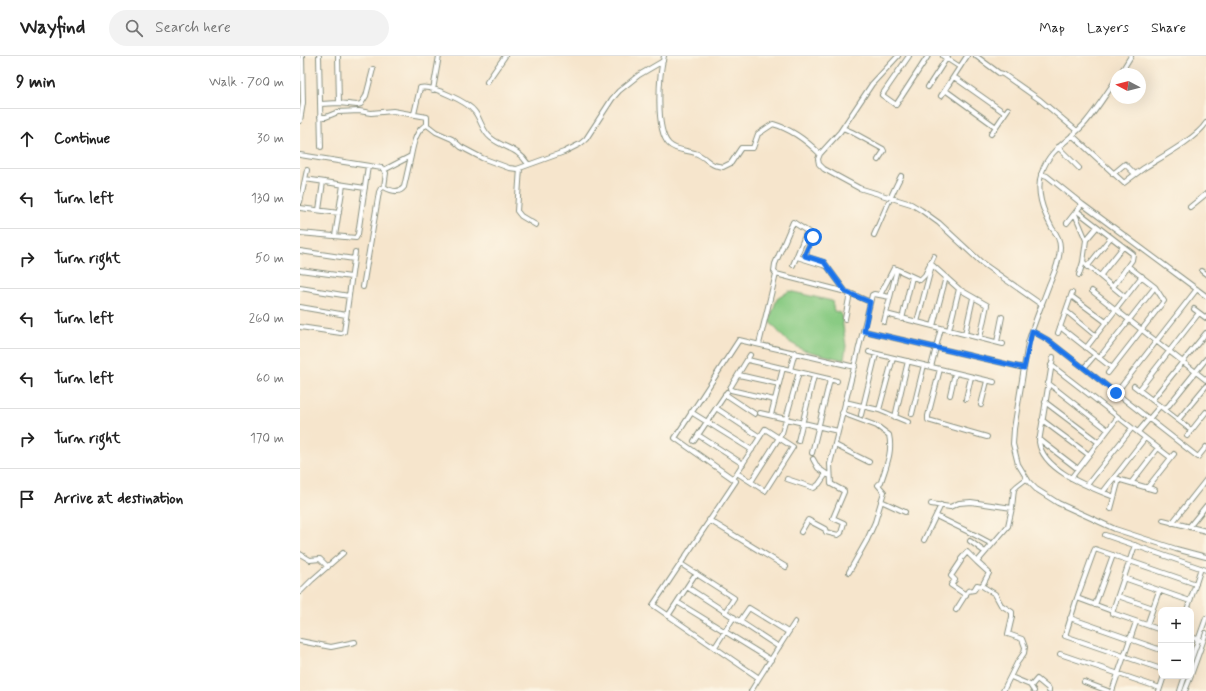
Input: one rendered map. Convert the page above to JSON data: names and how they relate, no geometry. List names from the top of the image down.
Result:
{
  "north": "left",
  "page": {
    "header": "Wayfind",
    "search": "Search here",
    "nav": ["Map", "Layers", "Share"],
    "heading": ["9 min", "Walk · 700 m"],
    "list": [
      ["Continue", "30 m"],
      ["Turn left", "130 m"],
      ["Turn right", "50 m"],
      ["Turn left", "260 m"],
      ["Turn left", "60 m"],
      ["Turn right", "170 m"],
      "Arrive at destination"
    ],
    "map_buttons": ["+", "−"]
  }
}
